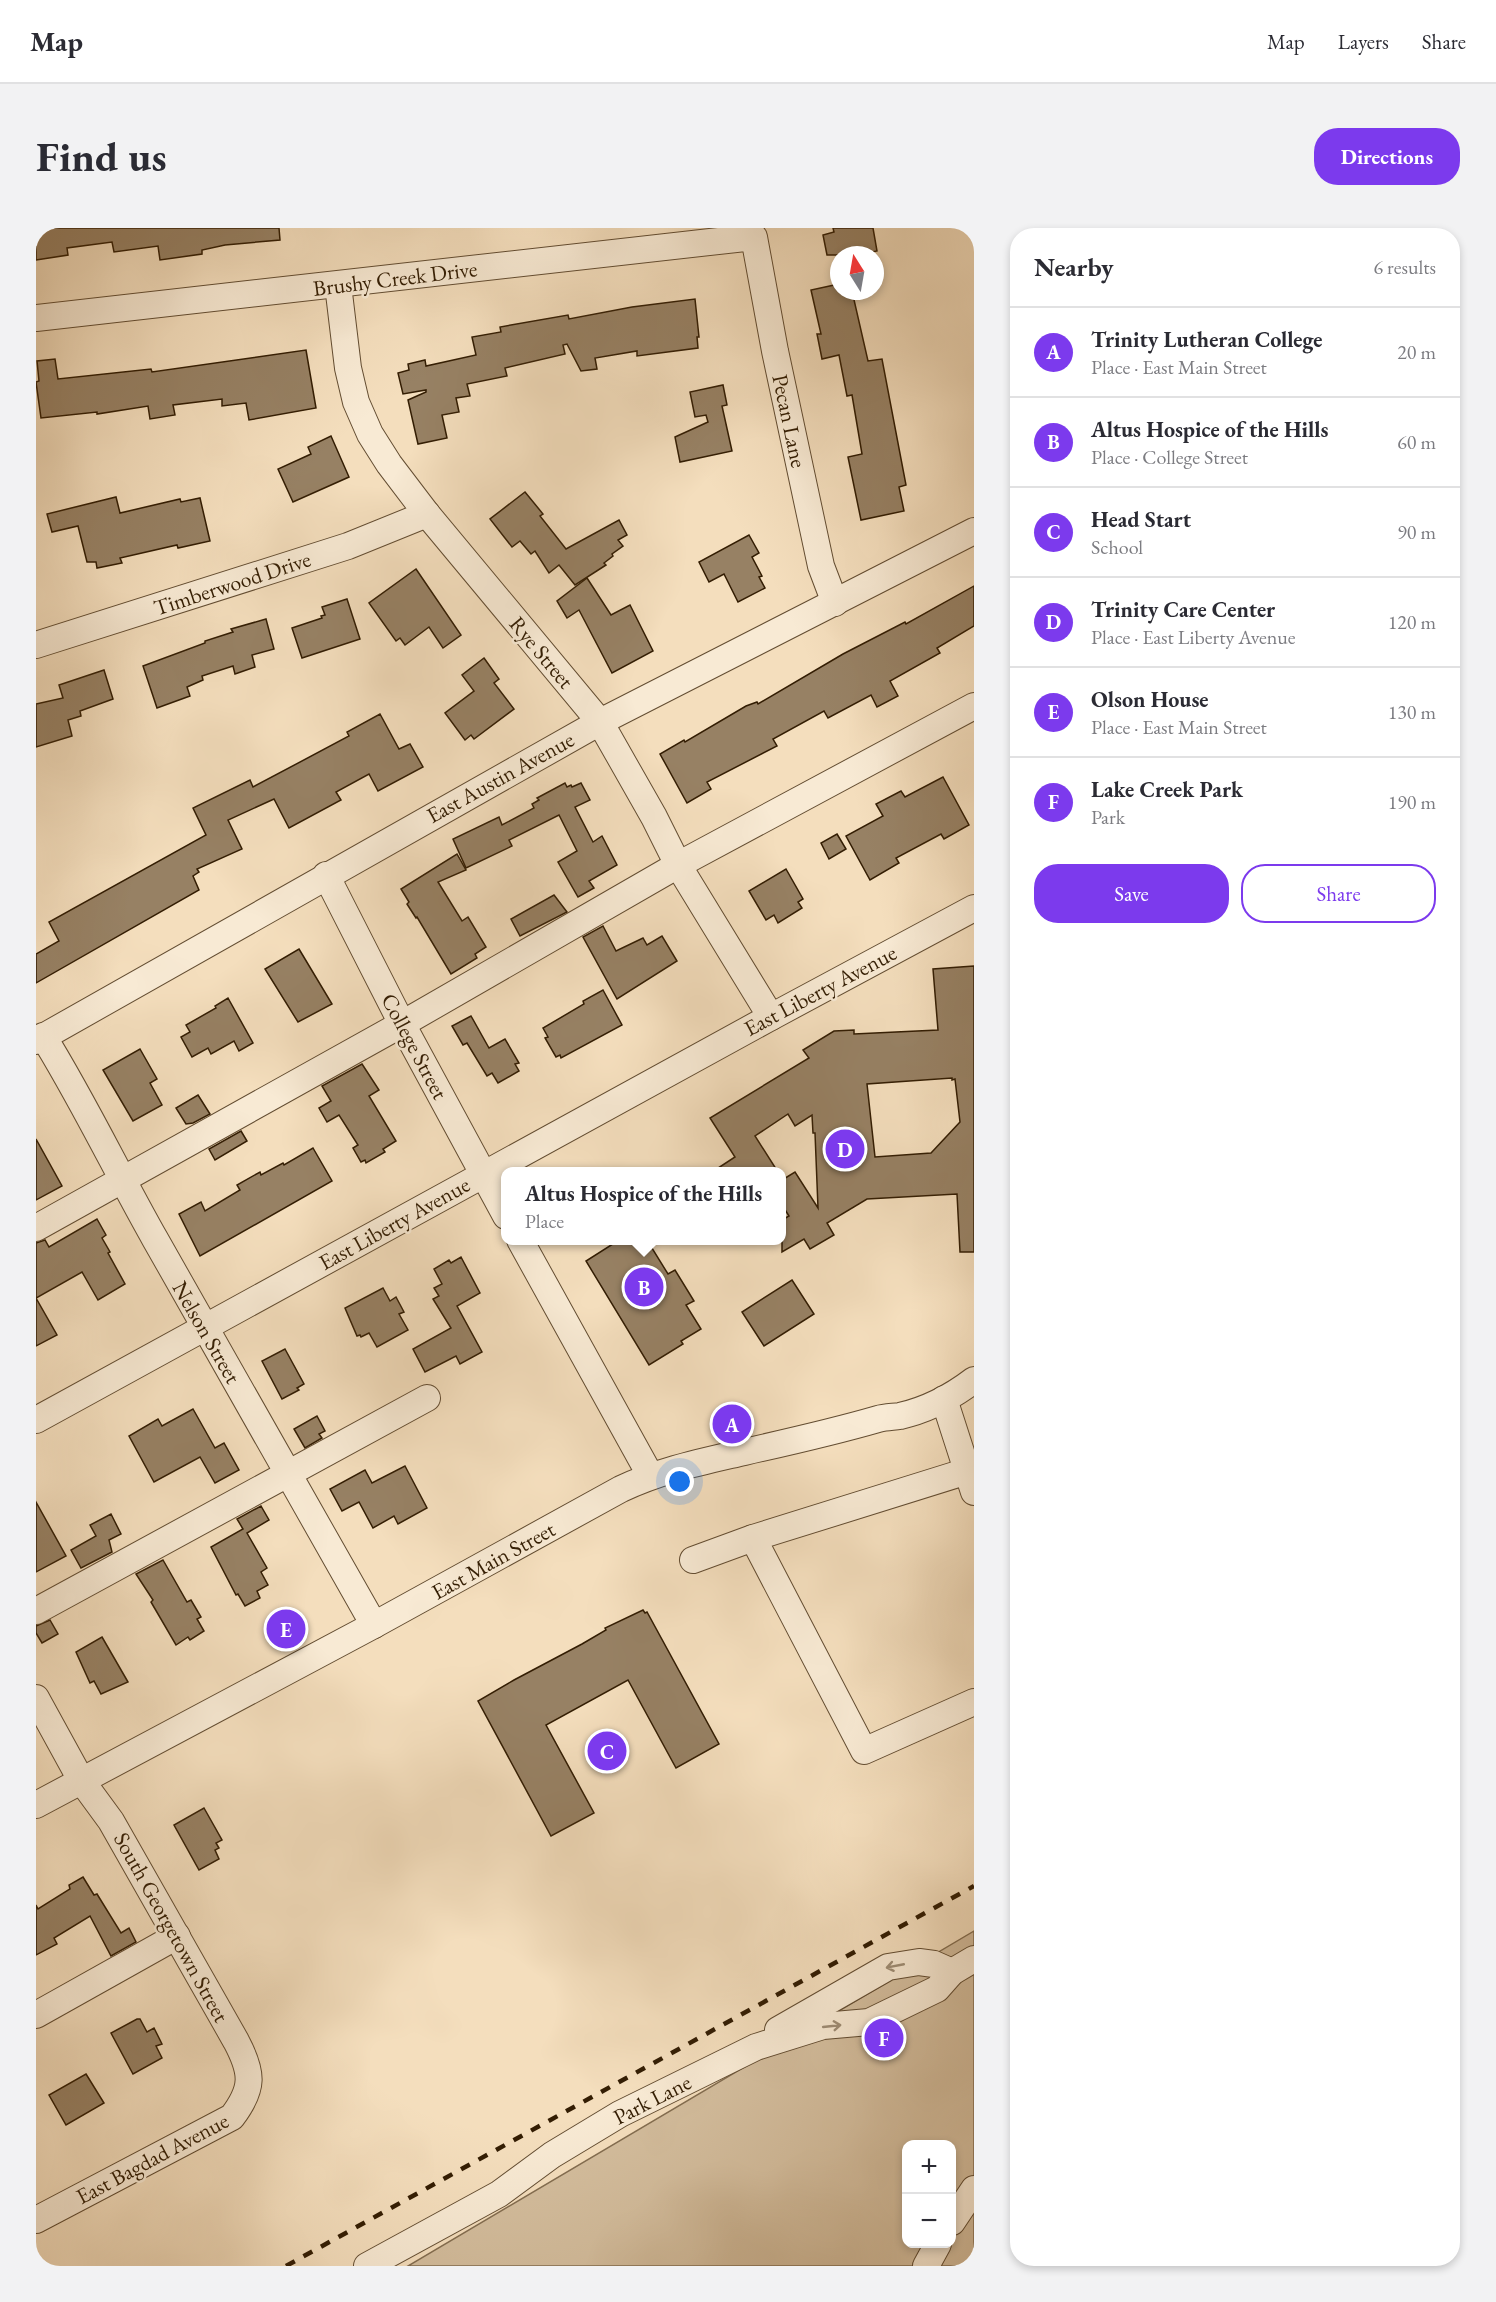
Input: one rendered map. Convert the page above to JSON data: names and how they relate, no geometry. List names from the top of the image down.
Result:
{
  "streets": {
    "street": [
      "Brushy Creek Drive",
      "Pecan Lane",
      "Timberwood Drive",
      "Rye Street",
      "East Austin Avenue",
      "East Liberty Avenue",
      "College Street",
      "Nelson Street",
      "East Main Street",
      "South Georgetown Street",
      "Park Lane",
      "East Bagdad Avenue"
    ]
  },
  "crossings": [
    ["Brushy Creek Drive", "Pecan Lane"],
    ["Brushy Creek Drive", "Rye Street"],
    ["Pecan Lane", "East Austin Avenue"],
    ["Timberwood Drive", "Rye Street"],
    ["Rye Street", "East Austin Avenue"],
    ["Rye Street", "East Liberty Avenue"],
    ["East Austin Avenue", "College Street"],
    ["East Austin Avenue", "Nelson Street"],
    ["East Liberty Avenue", "College Street"],
    ["East Liberty Avenue", "Nelson Street"],
    ["Nelson Street", "East Main Street"],
    ["East Main Street", "South Georgetown Street"],
    ["South Georgetown Street", "East Bagdad Avenue"]
  ],
  "north": "top",
  "page": {
    "header": "Map",
    "nav": ["Map", "Layers", "Share"],
    "buttons": [
      "Directions",
      ["Save", "Share"]
    ],
    "title": "Find us",
    "heading": ["Nearby", "6 results"],
    "list": [
      {
        "mark": "A",
        "name": "Trinity Lutheran College",
        "note": "Place · East Main Street",
        "value": "20 m"
      },
      {
        "mark": "B",
        "name": "Altus Hospice of the Hills",
        "note": "Place · College Street",
        "value": "60 m"
      },
      {
        "mark": "C",
        "name": "Head Start",
        "note": "School",
        "value": "90 m"
      },
      {
        "mark": "D",
        "name": "Trinity Care Center",
        "note": "Place · East Liberty Avenue",
        "value": "120 m"
      },
      {
        "mark": "E",
        "name": "Olson House",
        "note": "Place · East Main Street",
        "value": "130 m"
      },
      {
        "mark": "F",
        "name": "Lake Creek Park",
        "note": "Park",
        "value": "190 m"
      }
    ],
    "pins": [
      "D",
      "B",
      "A",
      "E",
      "C",
      "F"
    ],
    "popup": ["Altus Hospice of the Hills", "Place"],
    "map_buttons": ["+", "−"]
  }
}
